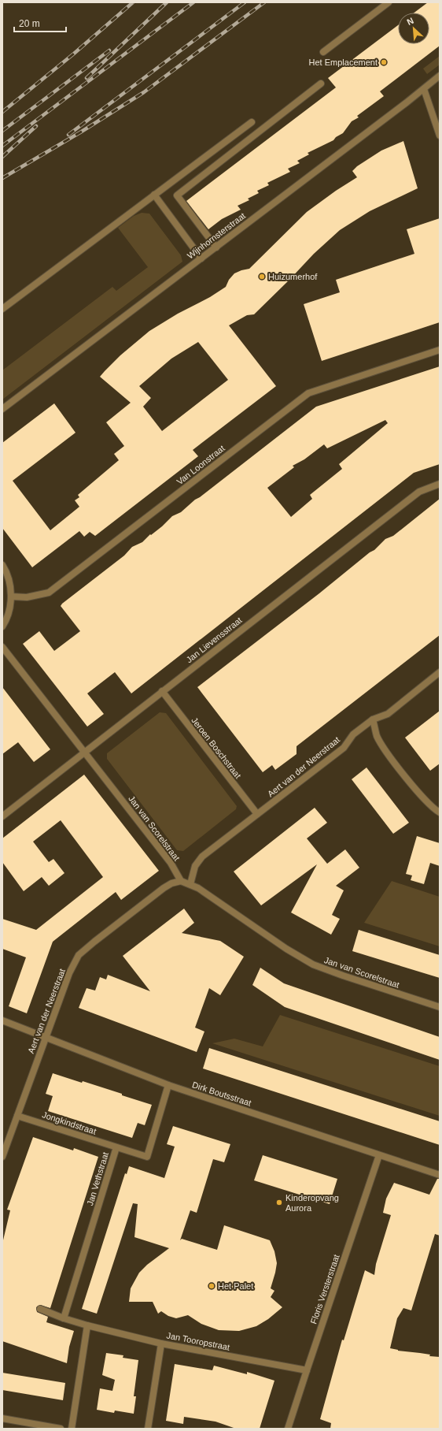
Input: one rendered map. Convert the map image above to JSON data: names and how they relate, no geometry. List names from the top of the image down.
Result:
{
  "streets": {
    "street": [
      "Wijnhornsterstraat",
      "Van Loonstraat",
      "Jan Lievensstraat",
      "Jeroen Boschstraat",
      "Aert van der Neerstraat",
      "Jan van Scorelstraat",
      "Dirk Boutsstraat",
      "Jongkindstraat",
      "Jan Vethstraat",
      "Floris Versterstraat",
      "Jan Tooropstraat"
    ]
  },
  "crossings": [
    ["Jan Lievensstraat", "Jeroen Boschstraat"],
    ["Jan Lievensstraat", "Jan van Scorelstraat"],
    ["Jeroen Boschstraat", "Aert van der Neerstraat"],
    ["Aert van der Neerstraat", "Jan van Scorelstraat"],
    ["Aert van der Neerstraat", "Dirk Boutsstraat"],
    ["Aert van der Neerstraat", "Jongkindstraat"],
    ["Dirk Boutsstraat", "Jan Vethstraat"],
    ["Dirk Boutsstraat", "Floris Versterstraat"],
    ["Jongkindstraat", "Jan Vethstraat"],
    ["Floris Versterstraat", "Jan Tooropstraat"]
  ],
  "places": [
    "Het Emplacement",
    "Huizumerhof",
    "Kinderopvang Aurora",
    "Het Palet"
  ],
  "scale_bar": "20 m",
  "north": "top left"
}
